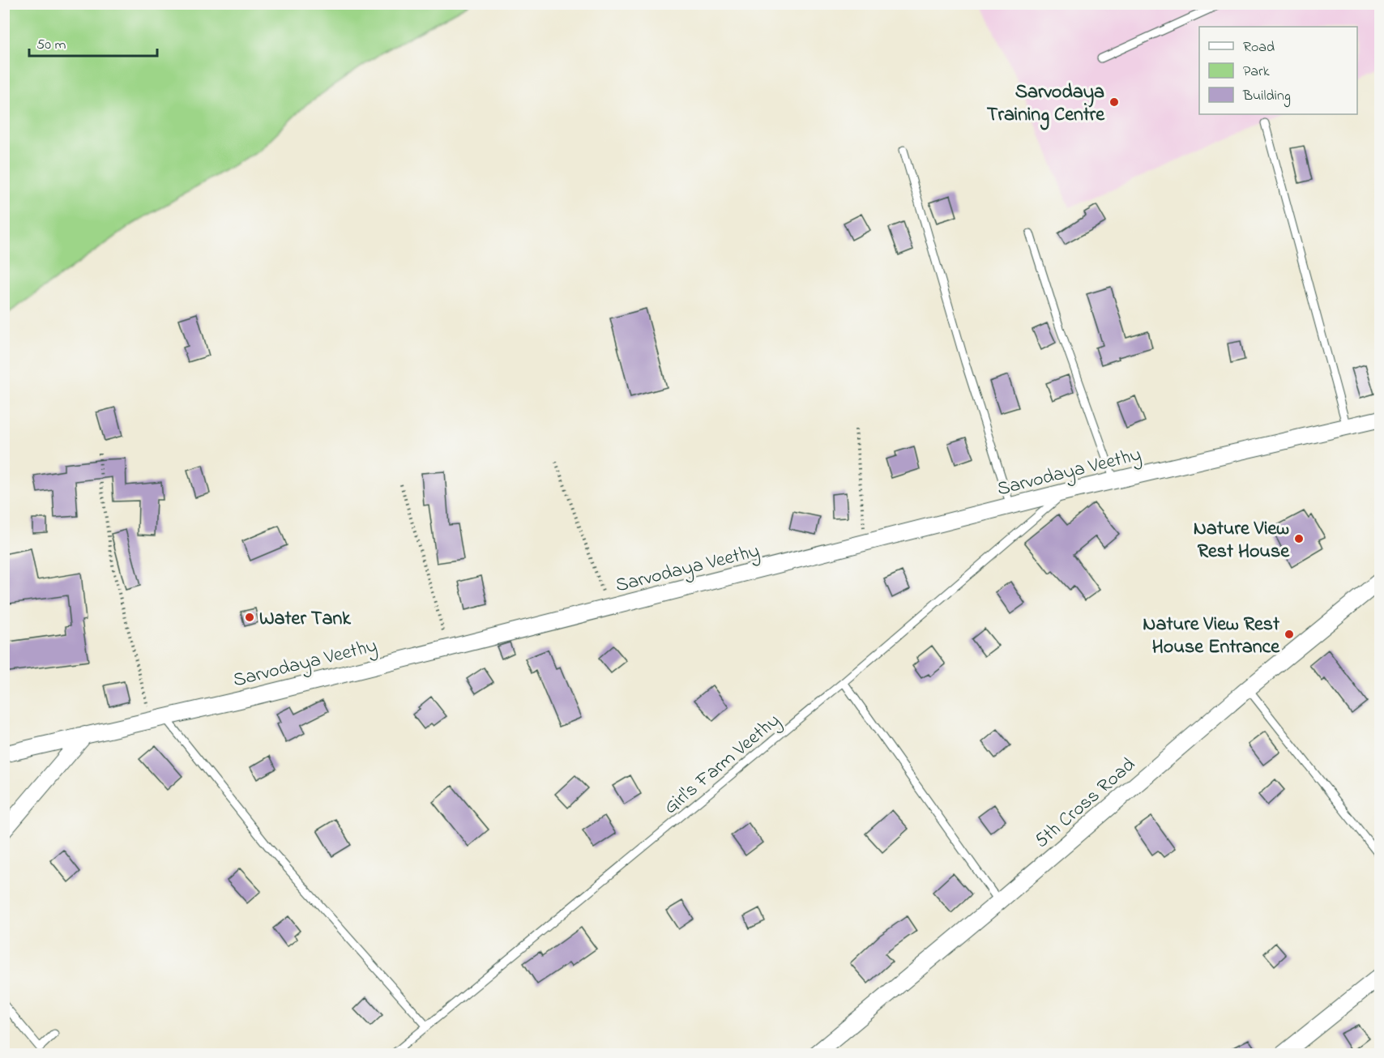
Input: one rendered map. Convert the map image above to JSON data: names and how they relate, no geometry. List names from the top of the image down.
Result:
{
  "streets": {
    "street": ["Sarvodaya Veethy", "5th Cross Road"],
    "lane": ["Girl's Farm Veethy"]
  },
  "crossings": [
    ["Sarvodaya Veethy", "Girl's Farm Veethy"]
  ],
  "places": [
    "Sarvodaya Training Centre",
    "Nature View Rest House",
    "Water Tank",
    "Nature View Rest House Entrance"
  ],
  "legend": ["Road", "Park", "Building"],
  "scale_bar": "50 m"
}
